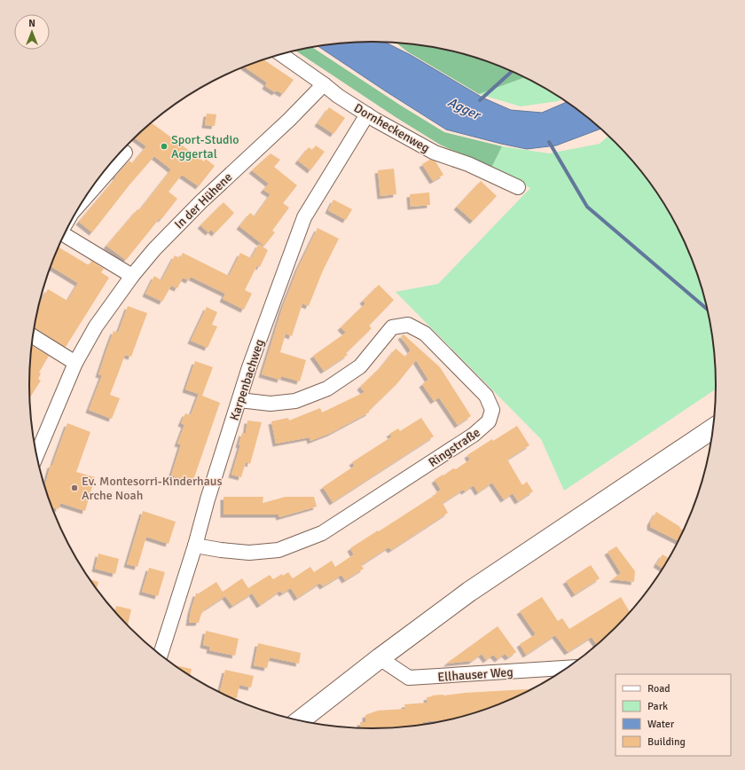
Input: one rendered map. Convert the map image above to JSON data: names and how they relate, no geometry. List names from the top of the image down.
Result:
{
  "streets": {
    "street": [
      "Dornheckenweg",
      "In der Hühene",
      "Karpenbachweg",
      "Ringstraße",
      "Ellhauser Weg"
    ]
  },
  "crossings": [
    ["Dornheckenweg", "In der Hühene"],
    ["Dornheckenweg", "Karpenbachweg"],
    ["Karpenbachweg", "Ringstraße"]
  ],
  "water": ["Agger"],
  "places": ["Sport-Studio Aggertal", "Ev. Montesorri-Kinderhaus Arche Noah"],
  "legend": [
    "Road",
    "Park",
    "Water",
    "Building"
  ],
  "north": "top"
}
